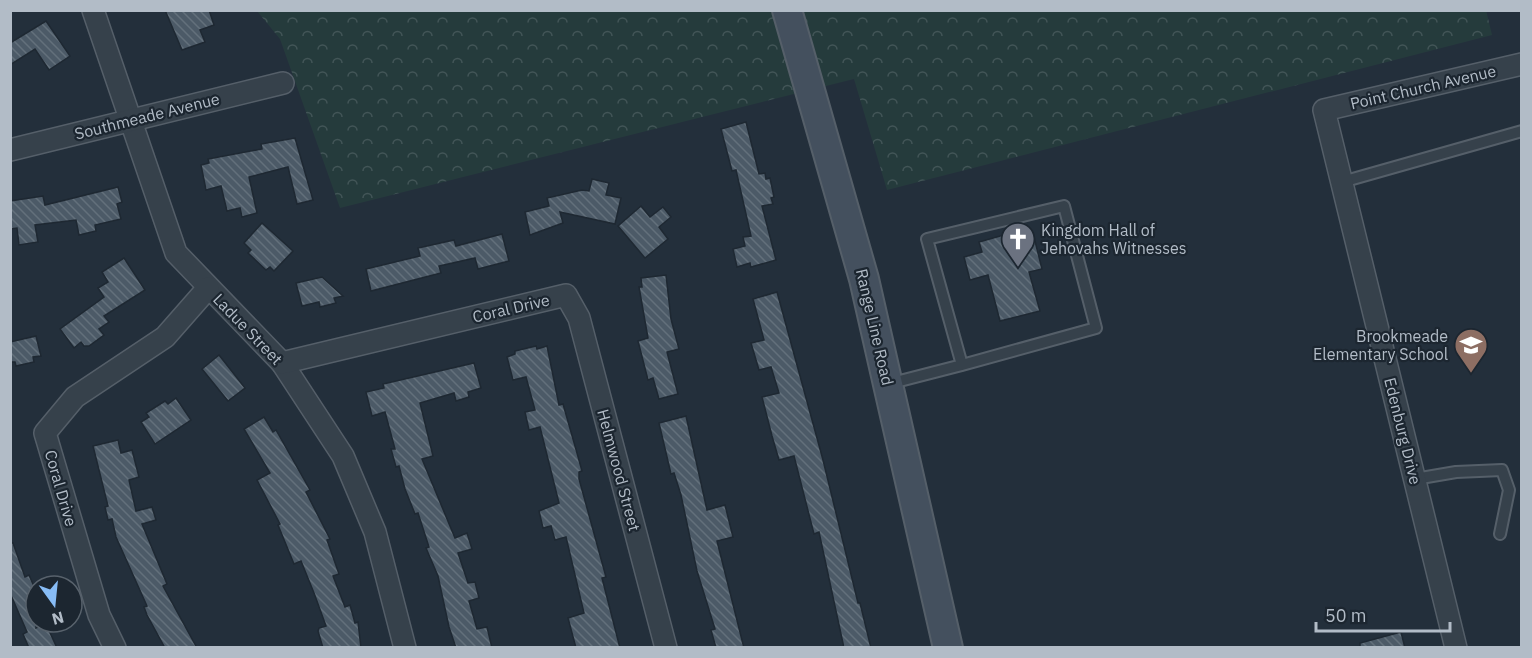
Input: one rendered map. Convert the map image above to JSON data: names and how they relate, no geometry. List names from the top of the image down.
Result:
{
  "streets": {
    "main road": ["Range Line Road"],
    "street": [
      "Point Church Avenue",
      "Southmeade Avenue",
      "Coral Drive",
      "Ladue Street",
      "Edenburg Drive",
      "Helmwood Street"
    ]
  },
  "crossings": [
    ["Point Church Avenue", "Edenburg Drive"],
    ["Southmeade Avenue", "Ladue Street"],
    ["Coral Drive", "Ladue Street"],
    ["Coral Drive", "Helmwood Street"]
  ],
  "places": {
    "church": ["Kingdom Hall of Jehovahs Witnesses"],
    "school or university": ["Brookmeade Elementary School"]
  },
  "scale_bar": "50 m",
  "north": "bottom"
}
